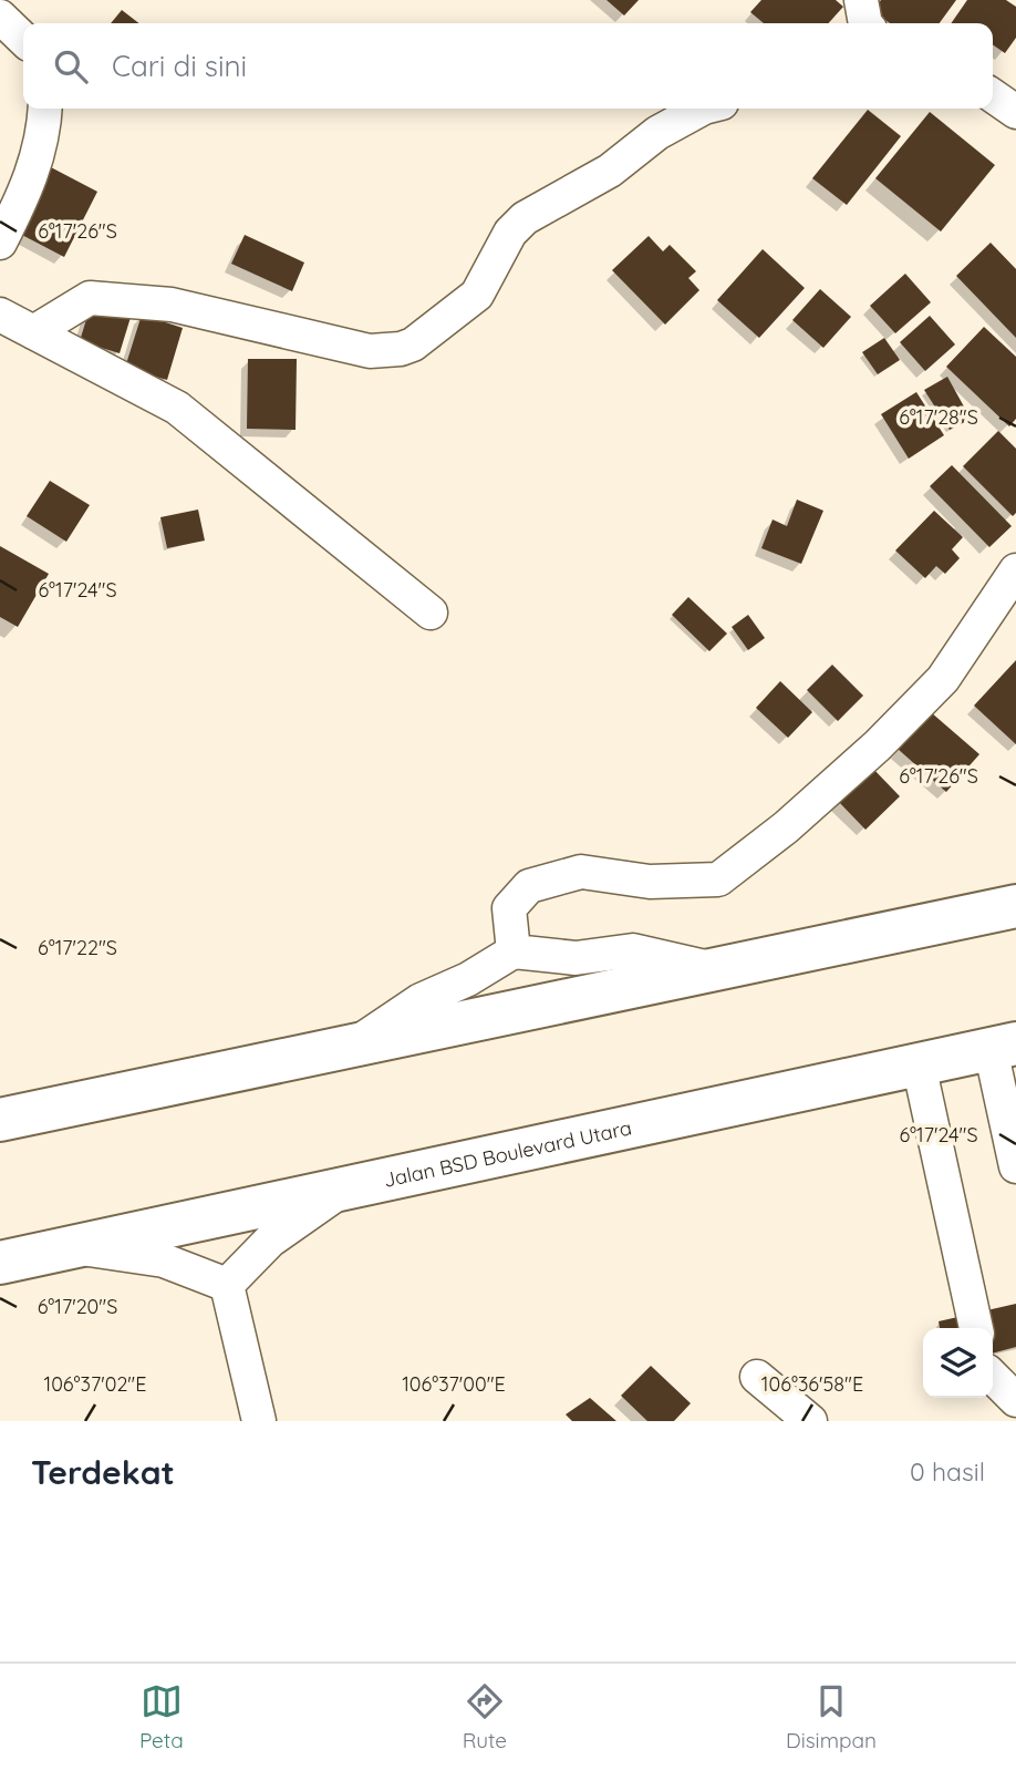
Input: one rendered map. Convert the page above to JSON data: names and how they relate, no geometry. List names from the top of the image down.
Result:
{
  "streets": {
    "main road": ["Jalan BSD Boulevard Utara"]
  },
  "page": {
    "search": "Cari di sini",
    "heading": ["Terdekat", "0 hasil"],
    "nav": ["Peta", "Rute", "Disimpan"]
  },
  "coordinates": [
    "6°17'26\"S",
    "6°17'28\"S",
    "6°17'24\"S",
    "6°17'22\"S",
    "6°17'20\"S",
    "106°37'02\"E",
    "106°37'00\"E",
    "106°36'58\"E"
  ]
}
